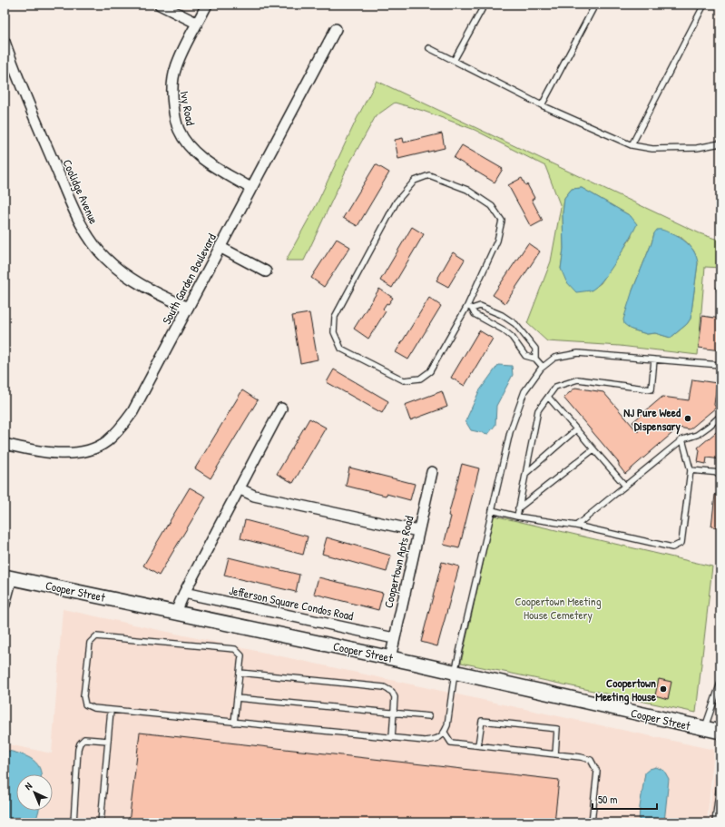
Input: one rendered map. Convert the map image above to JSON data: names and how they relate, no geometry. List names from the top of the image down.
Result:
{
  "streets": {
    "street": [
      "Ivy Road",
      "Coolidge Avenue",
      "South Garden Boulevard",
      "Coopertown Apts Road",
      "Cooper Street",
      "Jefferson Square Condos Road"
    ]
  },
  "crossings": [
    ["Ivy Road", "South Garden Boulevard"],
    ["Coolidge Avenue", "South Garden Boulevard"],
    ["Coopertown Apts Road", "Cooper Street"],
    ["Coopertown Apts Road", "Jefferson Square Condos Road"]
  ],
  "parks": ["Coopertown Meeting House Cemetery"],
  "places": ["NJ Pure Weed Dispensary", "Coopertown Meeting House"],
  "scale_bar": "50 m",
  "north": "top left"
}
